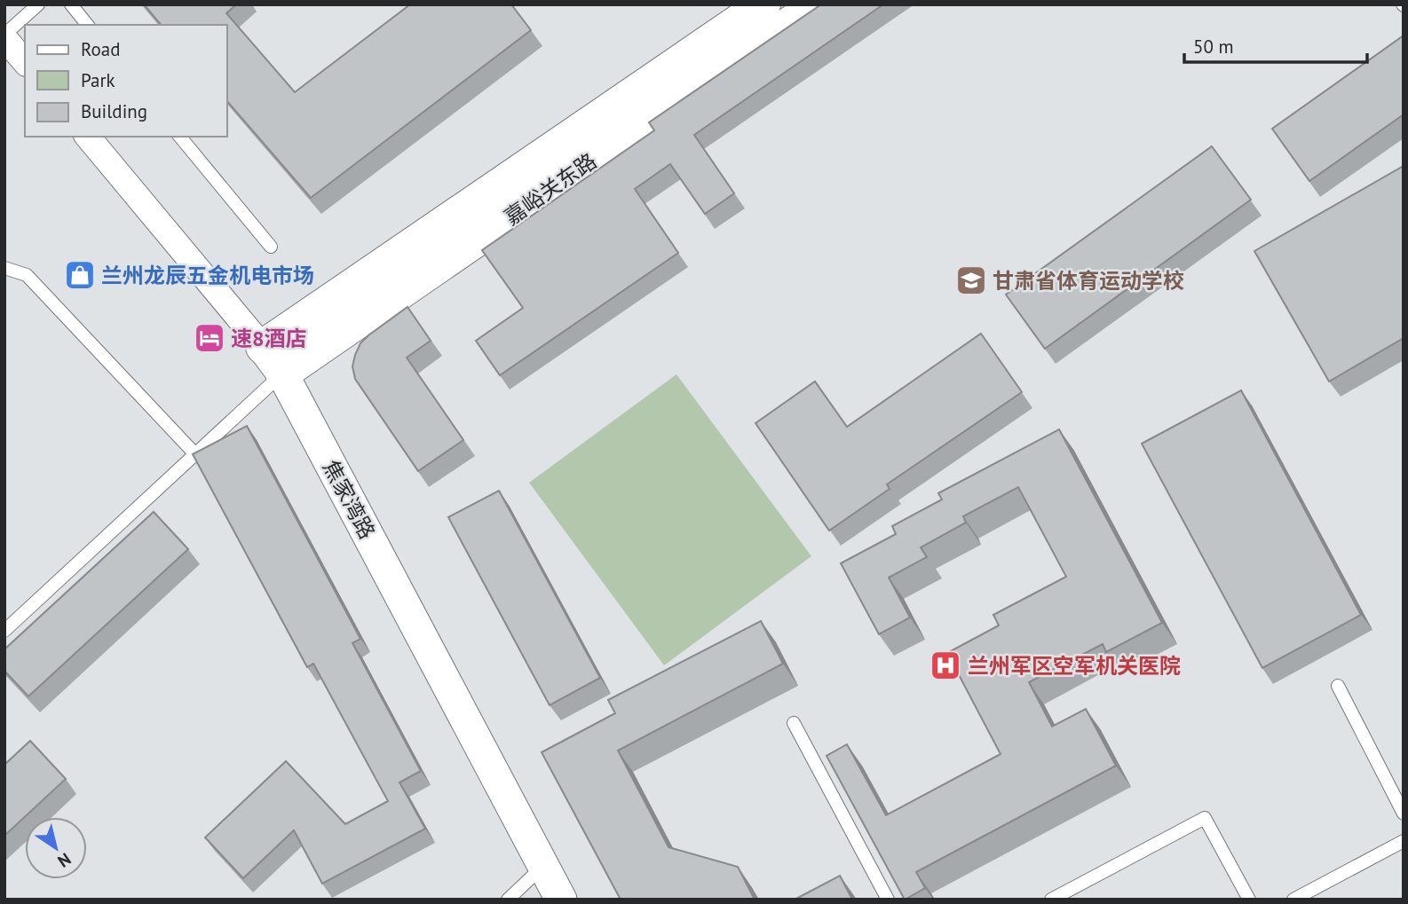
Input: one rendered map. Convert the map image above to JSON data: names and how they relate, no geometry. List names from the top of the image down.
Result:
{
  "streets": {
    "main road": ["嘉峪关东路"],
    "street": ["焦家湾路"]
  },
  "crossings": [
    ["嘉峪关东路", "焦家湾路"]
  ],
  "places": {
    "shop": ["兰州龙辰五金机电市场"],
    "school or university": ["甘肃省体育运动学校"],
    "hotel": ["速8酒店"],
    "hospital": ["兰州军区空军机关医院"]
  },
  "legend": ["Road", "Park", "Building"],
  "scale_bar": "50 m",
  "north": "bottom right"
}
